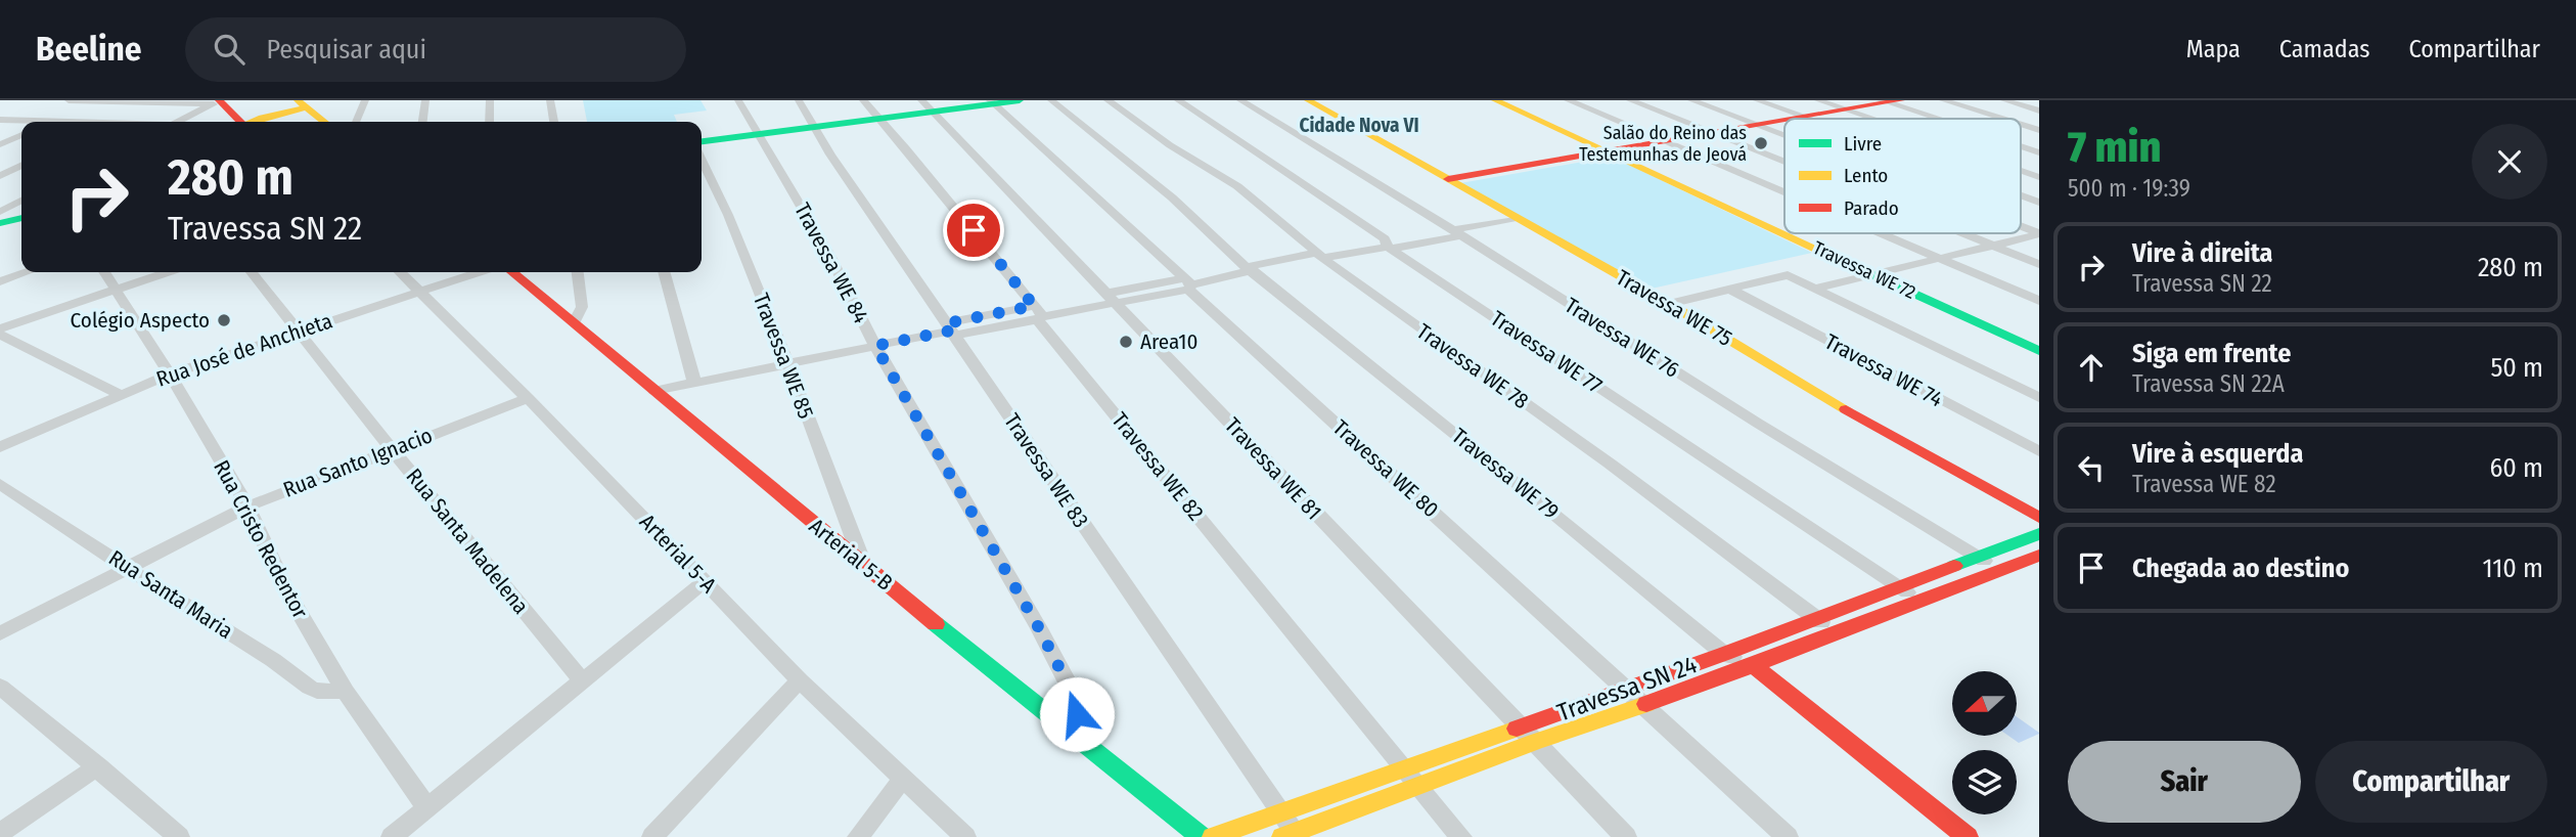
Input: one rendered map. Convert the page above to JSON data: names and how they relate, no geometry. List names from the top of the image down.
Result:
{
  "streets": {
    "main road": [
      "Travessa WE 72",
      "Travessa WE 75",
      "Travessa WE 79",
      "Arterial 5-B",
      "Travessa SN 24"
    ],
    "street": [
      "Travessa WE 84",
      "Travessa WE 76",
      "Rua José de Anchieta",
      "Travessa WE 77",
      "Travessa WE 85",
      "Travessa WE 78",
      "Travessa WE 74",
      "Rua Santo Ignacio",
      "Travessa WE 82",
      "Travessa WE 81",
      "Travessa WE 80",
      "Travessa WE 83",
      "Rua Cristo Redentor",
      "Rua Santa Madelena",
      "Arterial 5-A",
      "Rua Santa Maria"
    ]
  },
  "crossings": [
    ["Travessa WE 84", "Arterial 5-B"],
    ["Travessa WE 72", "Travessa WE 74"],
    ["Travessa WE 76", "Travessa SN 24"],
    ["Rua José de Anchieta", "Rua Cristo Redentor"],
    ["Rua José de Anchieta", "Rua Santa Madelena"],
    ["Rua José de Anchieta", "Arterial 5-A"],
    ["Travessa WE 77", "Travessa SN 24"],
    ["Travessa WE 85", "Arterial 5-B"],
    ["Travessa WE 78", "Travessa SN 24"],
    ["Rua Santo Ignacio", "Rua Cristo Redentor"],
    ["Rua Santo Ignacio", "Rua Santa Madelena"],
    ["Rua Santo Ignacio", "Arterial 5-A"],
    ["Rua Santo Ignacio", "Rua Santa Maria"],
    ["Travessa WE 82", "Travessa SN 24"],
    ["Travessa WE 81", "Travessa SN 24"],
    ["Travessa WE 80", "Travessa SN 24"],
    ["Travessa WE 83", "Travessa SN 24"],
    ["Travessa WE 79", "Travessa SN 24"],
    ["Rua Cristo Redentor", "Rua Santa Maria"]
  ],
  "districts": ["Cidade Nova VI"],
  "places": ["Salão do Reino das Testemunhas de Jeová", "Colégio Aspecto", "Area10"],
  "legend": ["Livre", "Lento", "Parado"],
  "north": "left",
  "page": {
    "header": "Beeline",
    "search": "Pesquisar aqui",
    "nav": ["Mapa", "Camadas", "Compartilhar"],
    "heading": ["7 min", "500 m · 19:39"],
    "turn": ["280 m", "Travessa SN 22"],
    "list": [
      {
        "name": "Vire à direita",
        "note": "Travessa SN 22",
        "value": "280 m"
      },
      {
        "name": "Siga em frente",
        "note": "Travessa SN 22A",
        "value": "50 m"
      },
      {
        "name": "Vire à esquerda",
        "note": "Travessa WE 82",
        "value": "60 m"
      },
      {
        "name": "Chegada ao destino",
        "value": "110 m"
      }
    ],
    "buttons": ["Sair", "Compartilhar"]
  }
}
